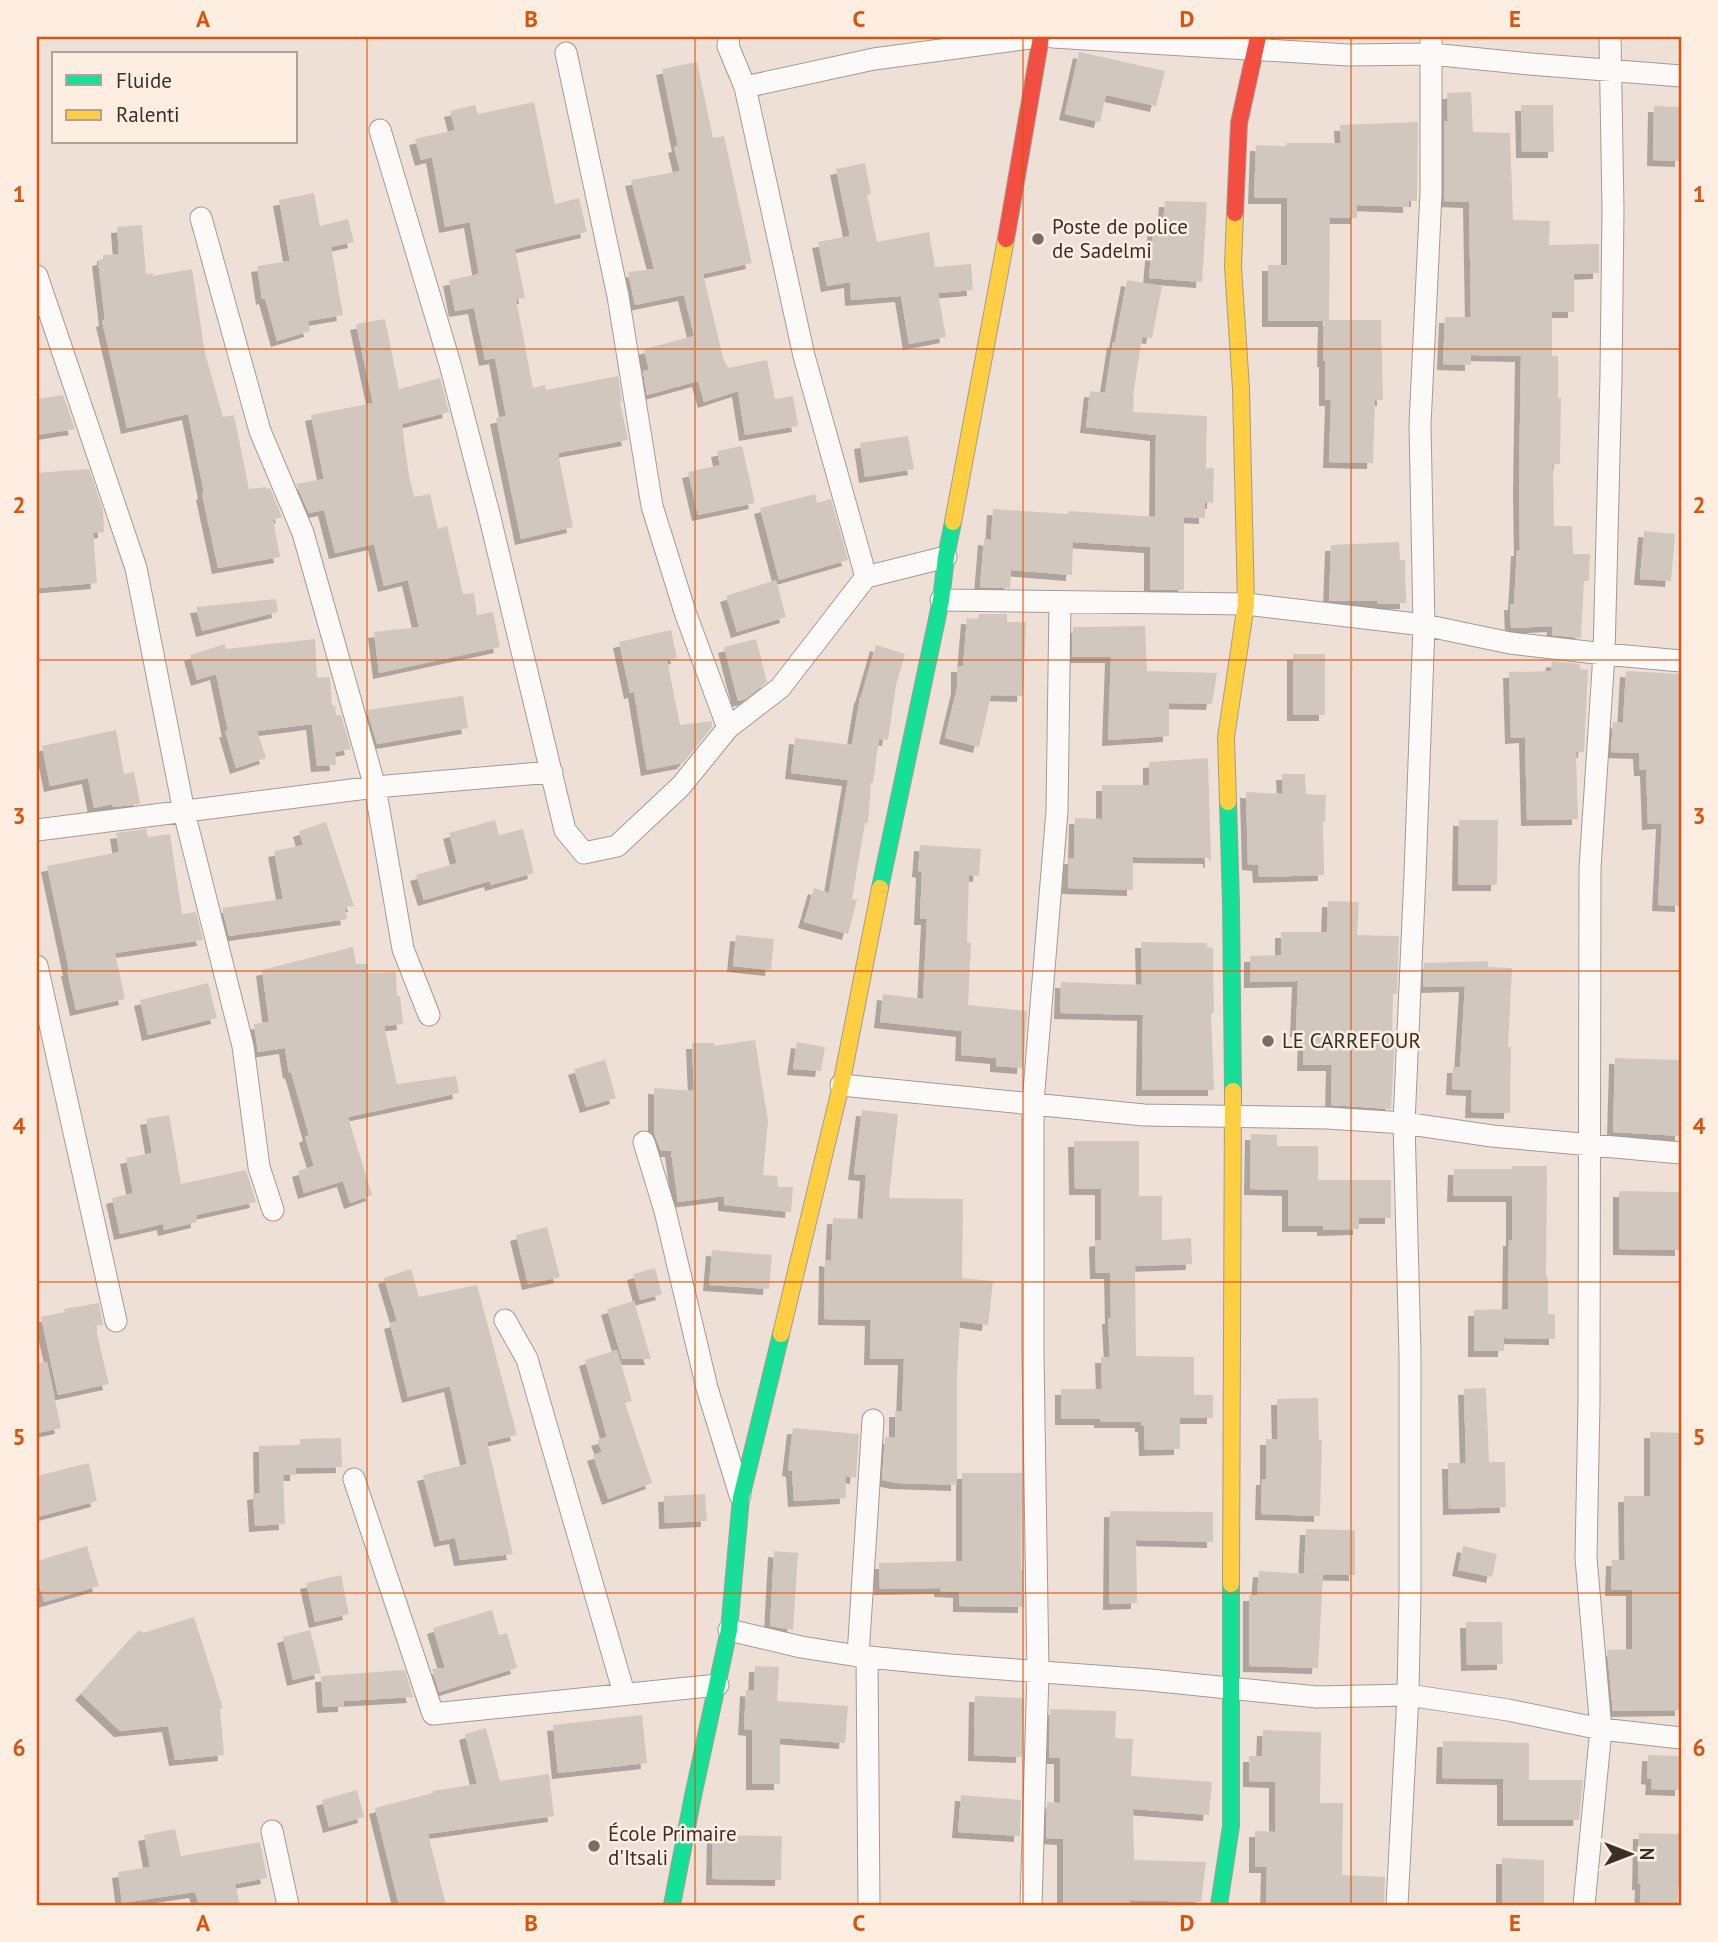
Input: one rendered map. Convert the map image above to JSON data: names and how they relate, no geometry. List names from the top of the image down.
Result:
{
  "places": ["Poste de police de Sadelmi", "LE CARREFOUR", "École Primaire d'Itsali"],
  "legend": ["Fluide", "Ralenti"],
  "north": "right",
  "grid": {
    "columns": [
      "A",
      "B",
      "C",
      "D",
      "E"
    ],
    "rows": [
      "1",
      "2",
      "3",
      "4",
      "5",
      "6"
    ]
  }
}
